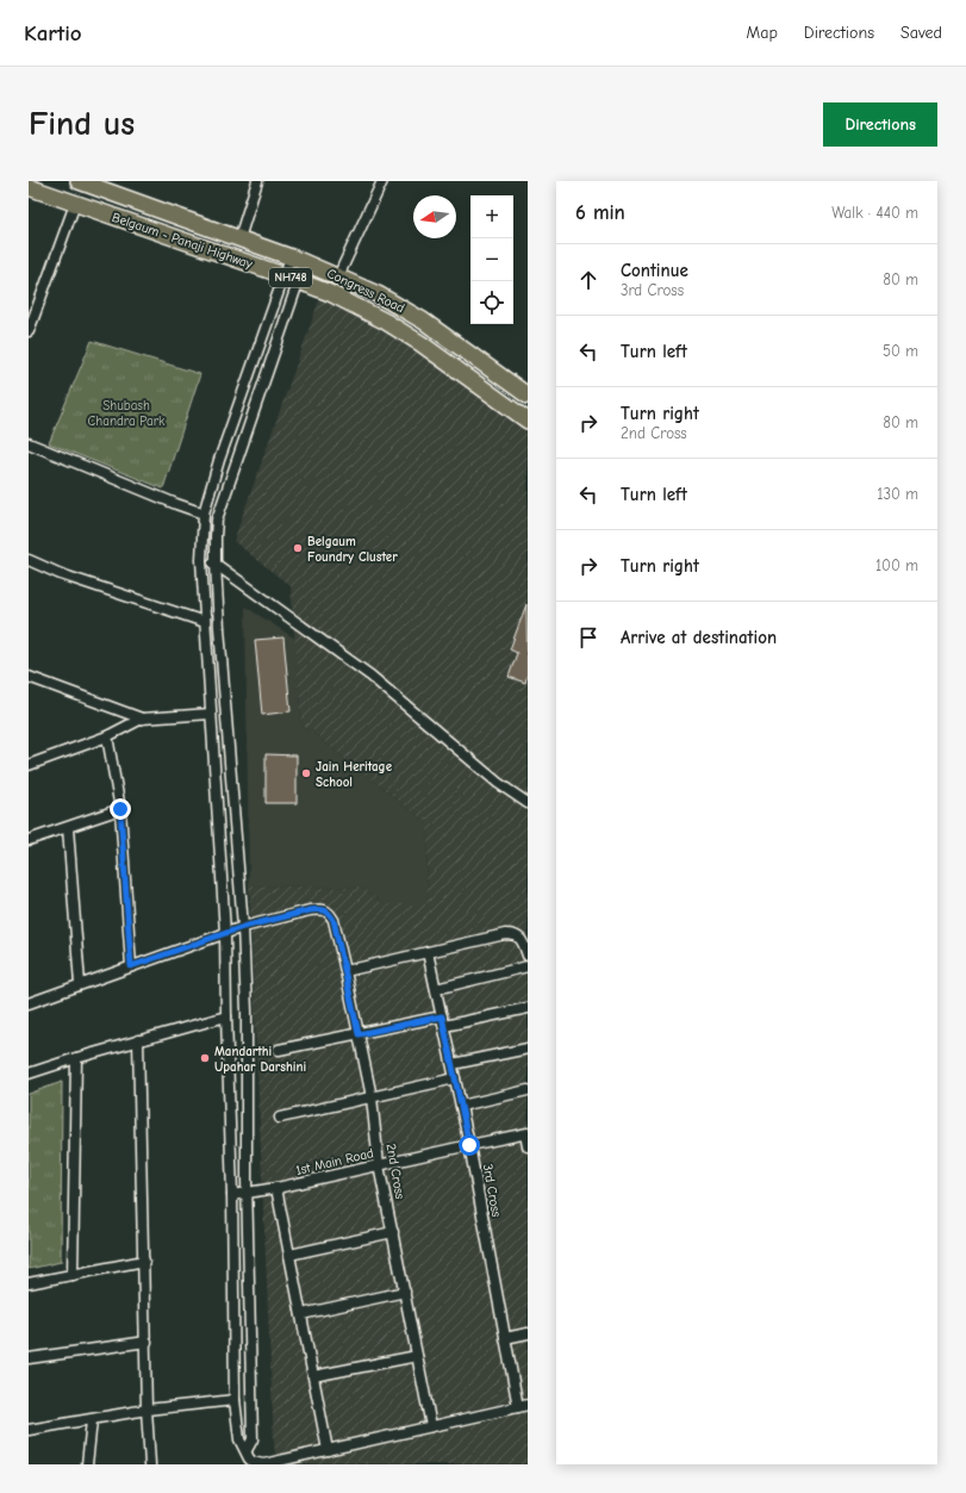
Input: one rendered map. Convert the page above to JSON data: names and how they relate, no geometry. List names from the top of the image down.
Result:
{
  "streets": {
    "highway": ["Belgaum - Panaji Highway", "NH748", "Congress Road"],
    "street": ["1st Main Road", "2nd Cross", "3rd Cross"]
  },
  "crossings": [
    ["1st Main Road", "2nd Cross"],
    ["1st Main Road", "3rd Cross"]
  ],
  "parks": ["Shubash Chandra Park"],
  "places": ["Belgaum Foundry Cluster", "Jain Heritage School", "Mandarthi Upahar Darshini"],
  "north": "left",
  "page": {
    "header": "Kartio",
    "nav": ["Map", "Directions", "Saved"],
    "buttons": "Directions",
    "title": "Find us",
    "heading": ["6 min", "Walk · 440 m"],
    "map_buttons": ["+", "−"],
    "list": [
      ["Continue", "3rd Cross", "80 m"],
      ["Turn left", "50 m"],
      ["Turn right", "2nd Cross", "80 m"],
      ["Turn left", "130 m"],
      ["Turn right", "100 m"],
      "Arrive at destination"
    ]
  }
}
